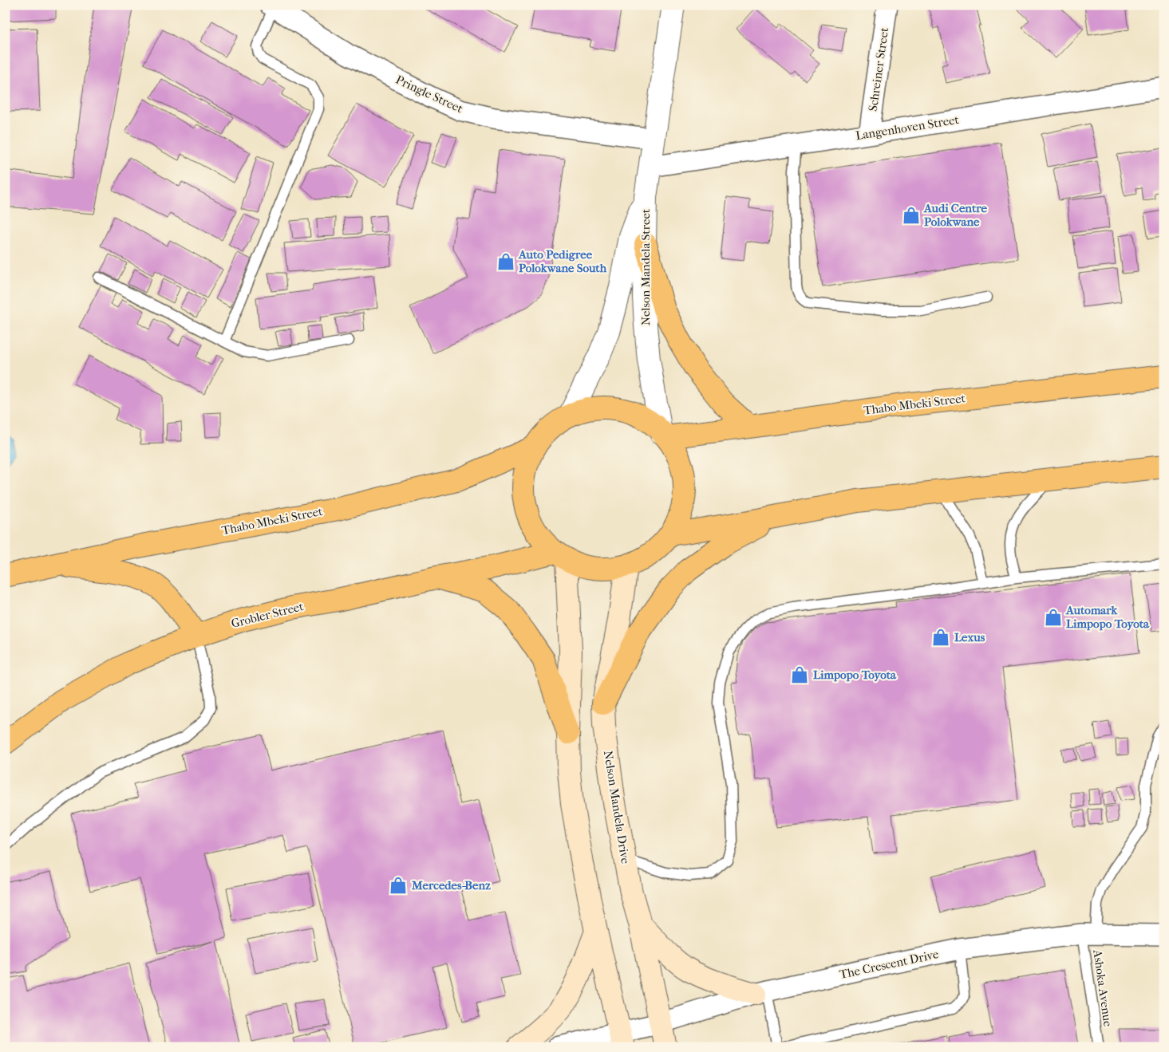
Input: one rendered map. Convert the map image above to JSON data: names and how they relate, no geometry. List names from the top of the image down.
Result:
{
  "streets": {
    "main road": ["Thabo Mbeki Street", "Grobler Street", "Nelson Mandela Drive"],
    "street": [
      "Schreiner Street",
      "Pringle Street",
      "Langenhoven Street",
      "Nelson Mandela Street",
      "The Crescent Drive"
    ],
    "lane": ["Ashoka Avenue"]
  },
  "crossings": [
    ["Schreiner Street", "Langenhoven Street"],
    ["Pringle Street", "Nelson Mandela Street"],
    ["Langenhoven Street", "Nelson Mandela Street"],
    ["Nelson Mandela Street", "Thabo Mbeki Street"],
    ["Thabo Mbeki Street", "Grobler Street"],
    ["Thabo Mbeki Street", "Nelson Mandela Drive"],
    ["Nelson Mandela Drive", "The Crescent Drive"],
    ["The Crescent Drive", "Ashoka Avenue"]
  ],
  "places": {
    "shop": [
      "Audi Centre Polokwane",
      "Auto Pedigree Polokwane South",
      "Automark Limpopo Toyota",
      "Lexus",
      "Limpopo Toyota",
      "Mercedes-Benz"
    ]
  }
}
